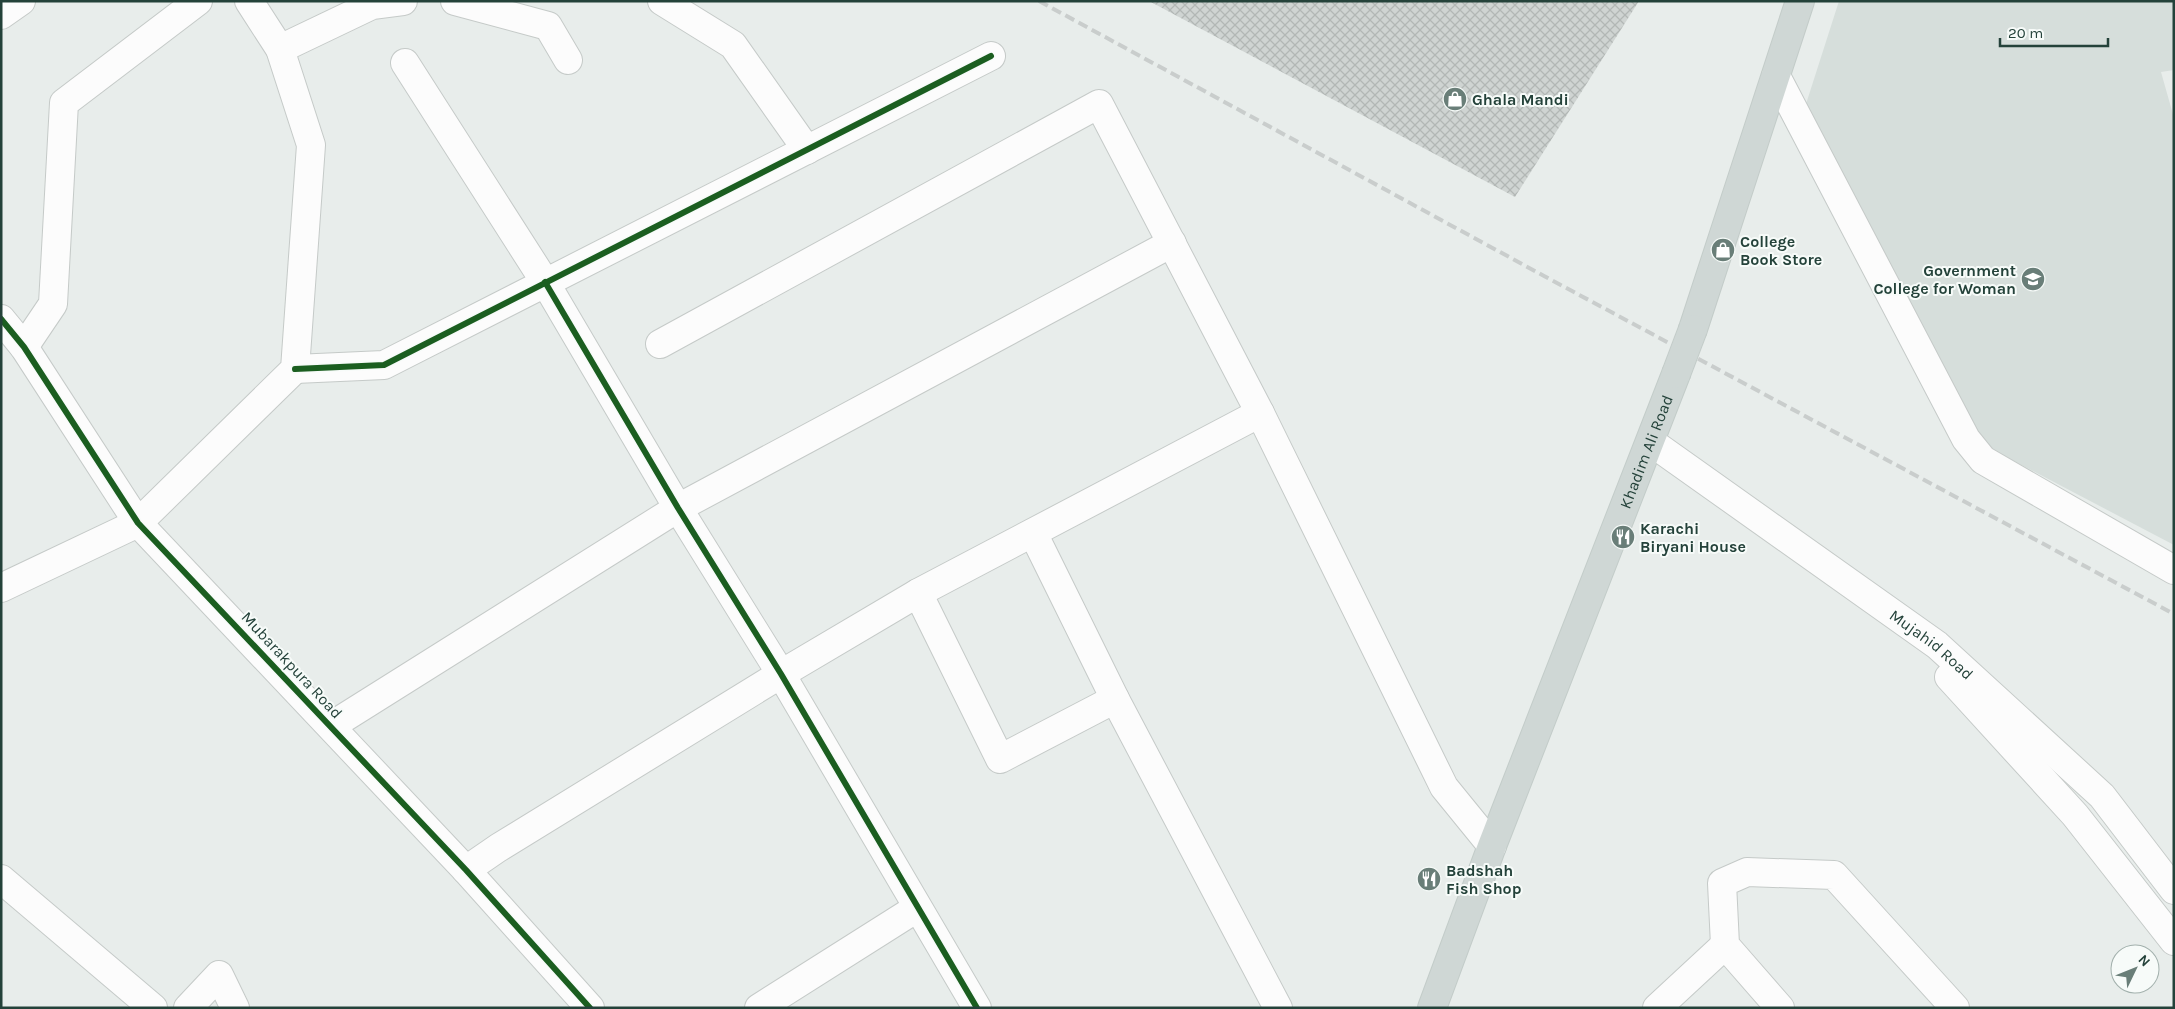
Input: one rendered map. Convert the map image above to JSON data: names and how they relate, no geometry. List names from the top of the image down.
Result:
{
  "streets": {
    "main road": ["Khadim Ali Road"],
    "street": ["Mujahid Road", "Mubarakpura Road"]
  },
  "crossings": [
    ["Khadim Ali Road", "Mujahid Road"]
  ],
  "places": {
    "shop": ["Ghala Mandi", "College Book Store"],
    "school or university": ["Government College for Woman"],
    "restaurant": ["Karachi Biryani House", "Badshah Fish Shop"]
  },
  "scale_bar": "20 m",
  "north": "top right"
}
